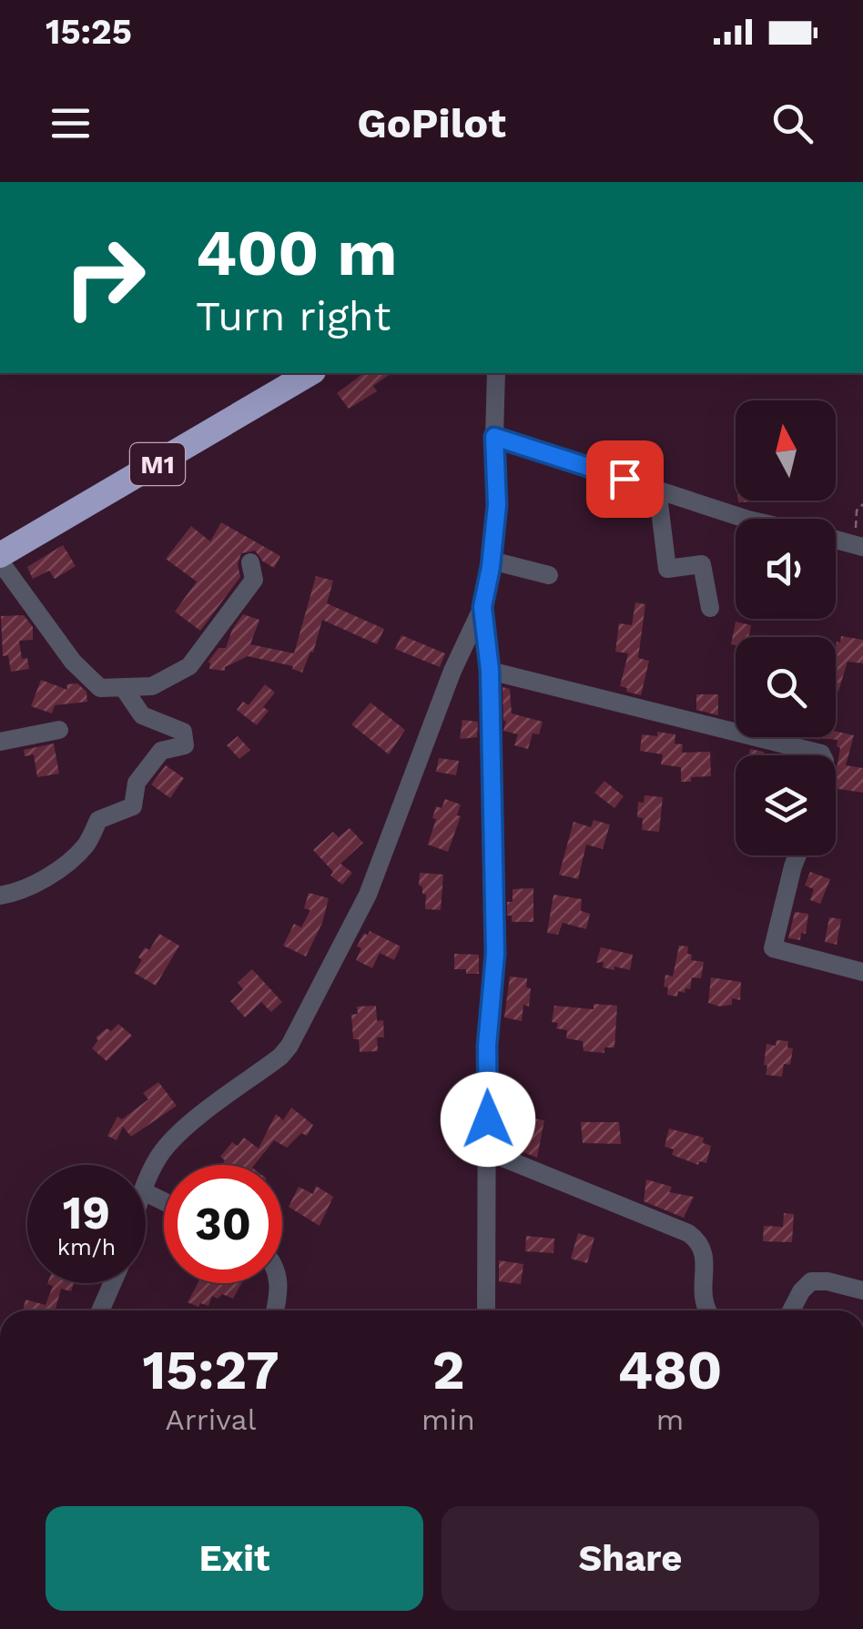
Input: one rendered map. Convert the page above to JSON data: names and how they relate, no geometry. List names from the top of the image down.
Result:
{
  "streets": {
    "highway": ["M1"]
  },
  "north": "top",
  "page": {
    "status": "15:25",
    "header": "GoPilot",
    "turn": ["400 m", "Turn right"],
    "speed": "19 km/h",
    "limit": "30",
    "eta": [
      "15:27",
      "Arrival",
      "2",
      "min",
      "480",
      "m"
    ],
    "buttons": ["Exit", "Share"]
  }
}
